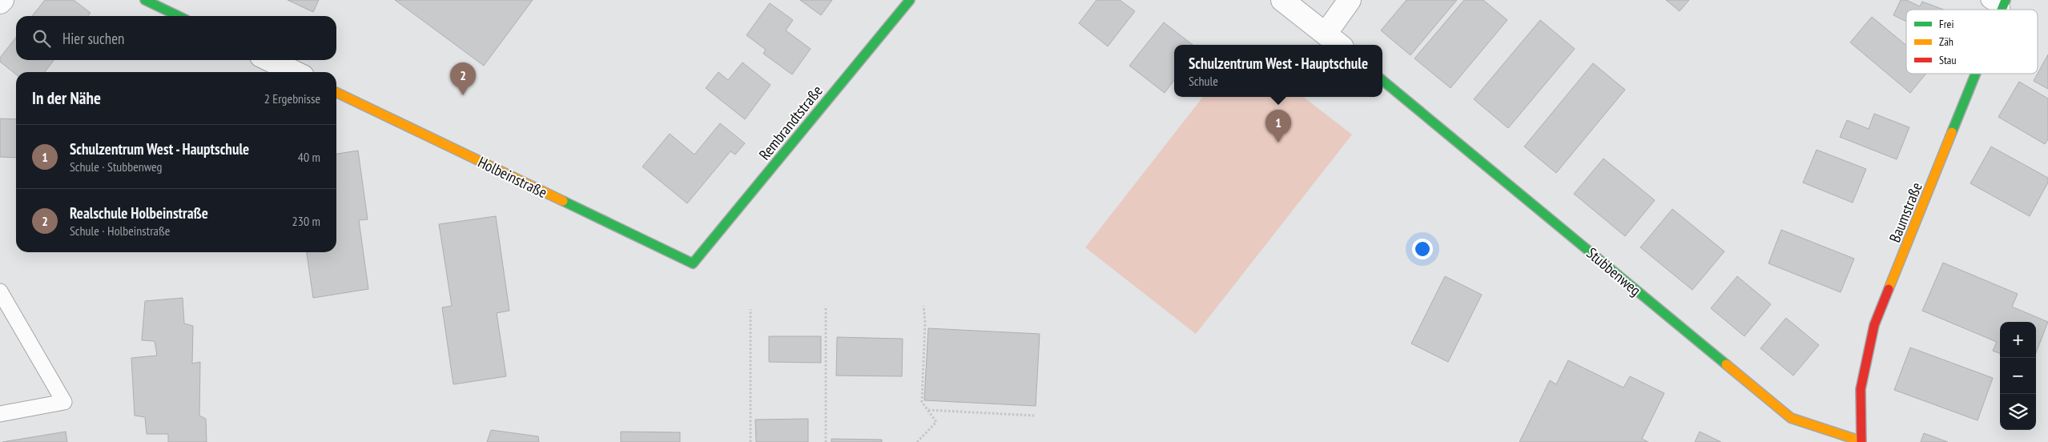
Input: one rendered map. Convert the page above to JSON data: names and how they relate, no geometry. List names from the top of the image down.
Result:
{
  "streets": {
    "street": [
      "Rembrandtstraße",
      "Holbeinstraße",
      "Baumstraße",
      "Stubbenweg"
    ]
  },
  "crossings": [
    ["Rembrandtstraße", "Holbeinstraße"],
    ["Baumstraße", "Stubbenweg"]
  ],
  "legend": ["Frei", "Zäh", "Stau"],
  "page": {
    "search": "Hier suchen",
    "popup": ["Schulzentrum West - Hauptschule", "Schule"],
    "pins": ["2", "1"],
    "heading": ["In der Nähe", "2 Ergebnisse"],
    "list": [
      {
        "mark": "1",
        "name": "Schulzentrum West - Hauptschule",
        "note": "Schule · Stubbenweg",
        "value": "40 m"
      },
      {
        "mark": "2",
        "name": "Realschule Holbeinstraße",
        "note": "Schule · Holbeinstraße",
        "value": "230 m"
      }
    ],
    "map_buttons": ["+", "−"]
  }
}
